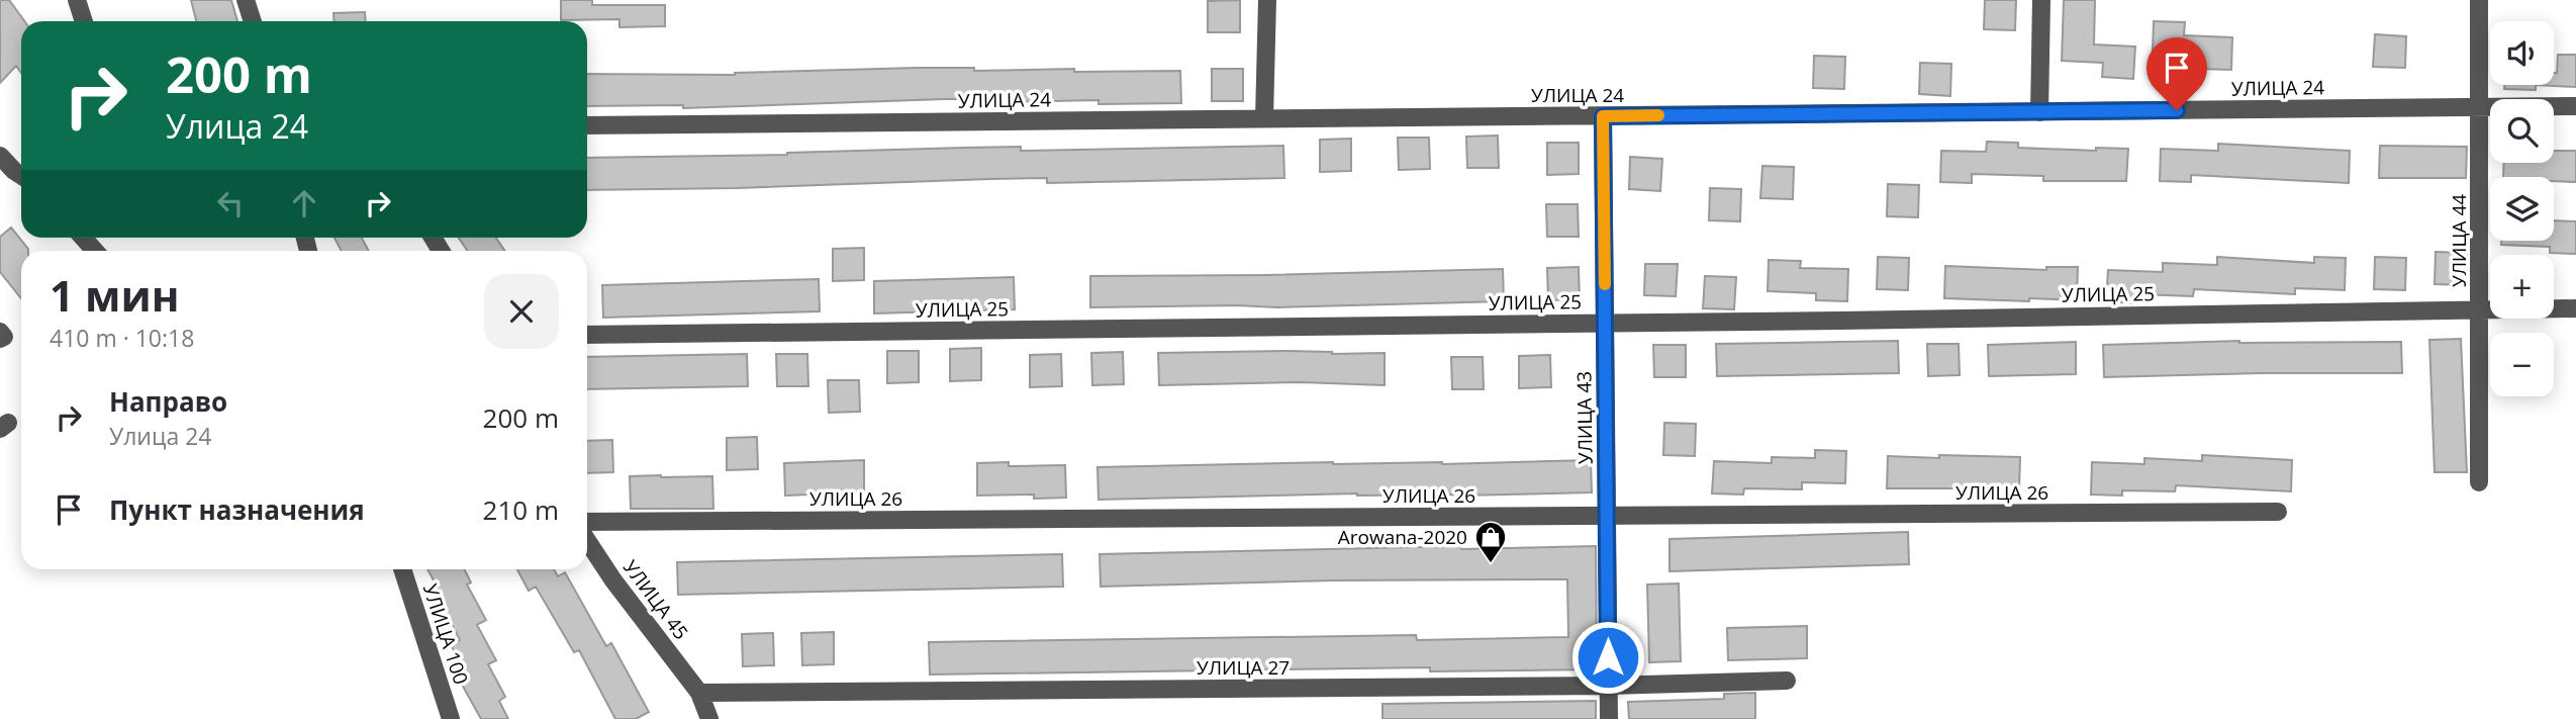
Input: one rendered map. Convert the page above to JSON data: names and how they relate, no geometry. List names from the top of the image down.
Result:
{
  "streets": {
    "street": [
      "УЛИЦА 24",
      "УЛИЦА 44",
      "УЛИЦА 25",
      "УЛИЦА 43",
      "УЛИЦА 26",
      "УЛИЦА 45",
      "УЛИЦА 100",
      "УЛИЦА 27"
    ]
  },
  "crossings": [
    ["УЛИЦА 24", "УЛИЦА 44"],
    ["УЛИЦА 24", "УЛИЦА 43"],
    ["УЛИЦА 44", "УЛИЦА 25"],
    ["УЛИЦА 25", "УЛИЦА 43"],
    ["УЛИЦА 43", "УЛИЦА 26"],
    ["УЛИЦА 43", "УЛИЦА 27"],
    ["УЛИЦА 45", "УЛИЦА 27"]
  ],
  "places": {
    "shop": ["Arowana-2020"]
  },
  "page": {
    "map_buttons": ["+", "−"],
    "turn": ["200 m", "Улица 24"],
    "heading": ["1 мин", "410 m · 10:18"],
    "list": [
      {
        "name": "Направо",
        "note": "Улица 24",
        "value": "200 m"
      },
      {
        "name": "Пункт назначения",
        "value": "210 m"
      }
    ]
  }
}
